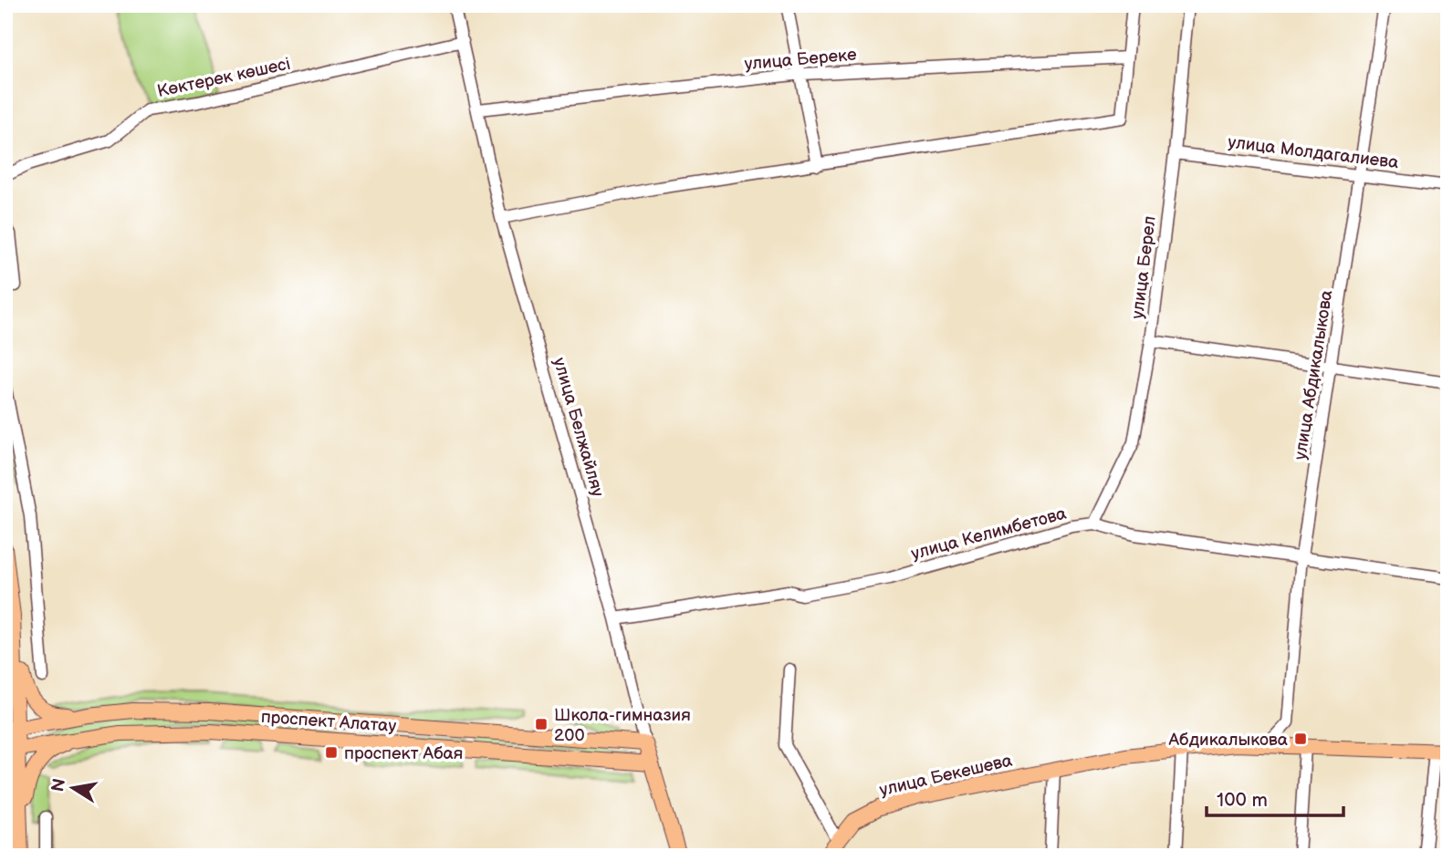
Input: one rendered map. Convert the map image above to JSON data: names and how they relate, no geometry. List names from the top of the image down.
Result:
{
  "streets": {
    "main road": ["улица Белжайляу", "проспект Алатау", "улица Бекешева"],
    "street": [
      "улица Береке",
      "Көктерек көшесі",
      "улица Молдагалиева",
      "улица Берел",
      "улица Абдикалыкова",
      "улица Келимбетова"
    ]
  },
  "crossings": [
    ["улица Береке", "улица Белжайляу"],
    ["Көктерек көшесі", "улица Белжайляу"],
    ["улица Молдагалиева", "улица Берел"],
    ["улица Молдагалиева", "улица Абдикалыкова"],
    ["улица Берел", "улица Келимбетова"],
    ["улица Абдикалыкова", "улица Келимбетова"],
    ["улица Абдикалыкова", "улица Бекешева"],
    ["улица Белжайляу", "улица Келимбетова"],
    ["улица Белжайляу", "проспект Алатау"]
  ],
  "places": {
    "transit": ["Школа-гимназия 200", "Абдикалыкова", "проспект Абая"]
  },
  "scale_bar": "100 m",
  "north": "left"
}
